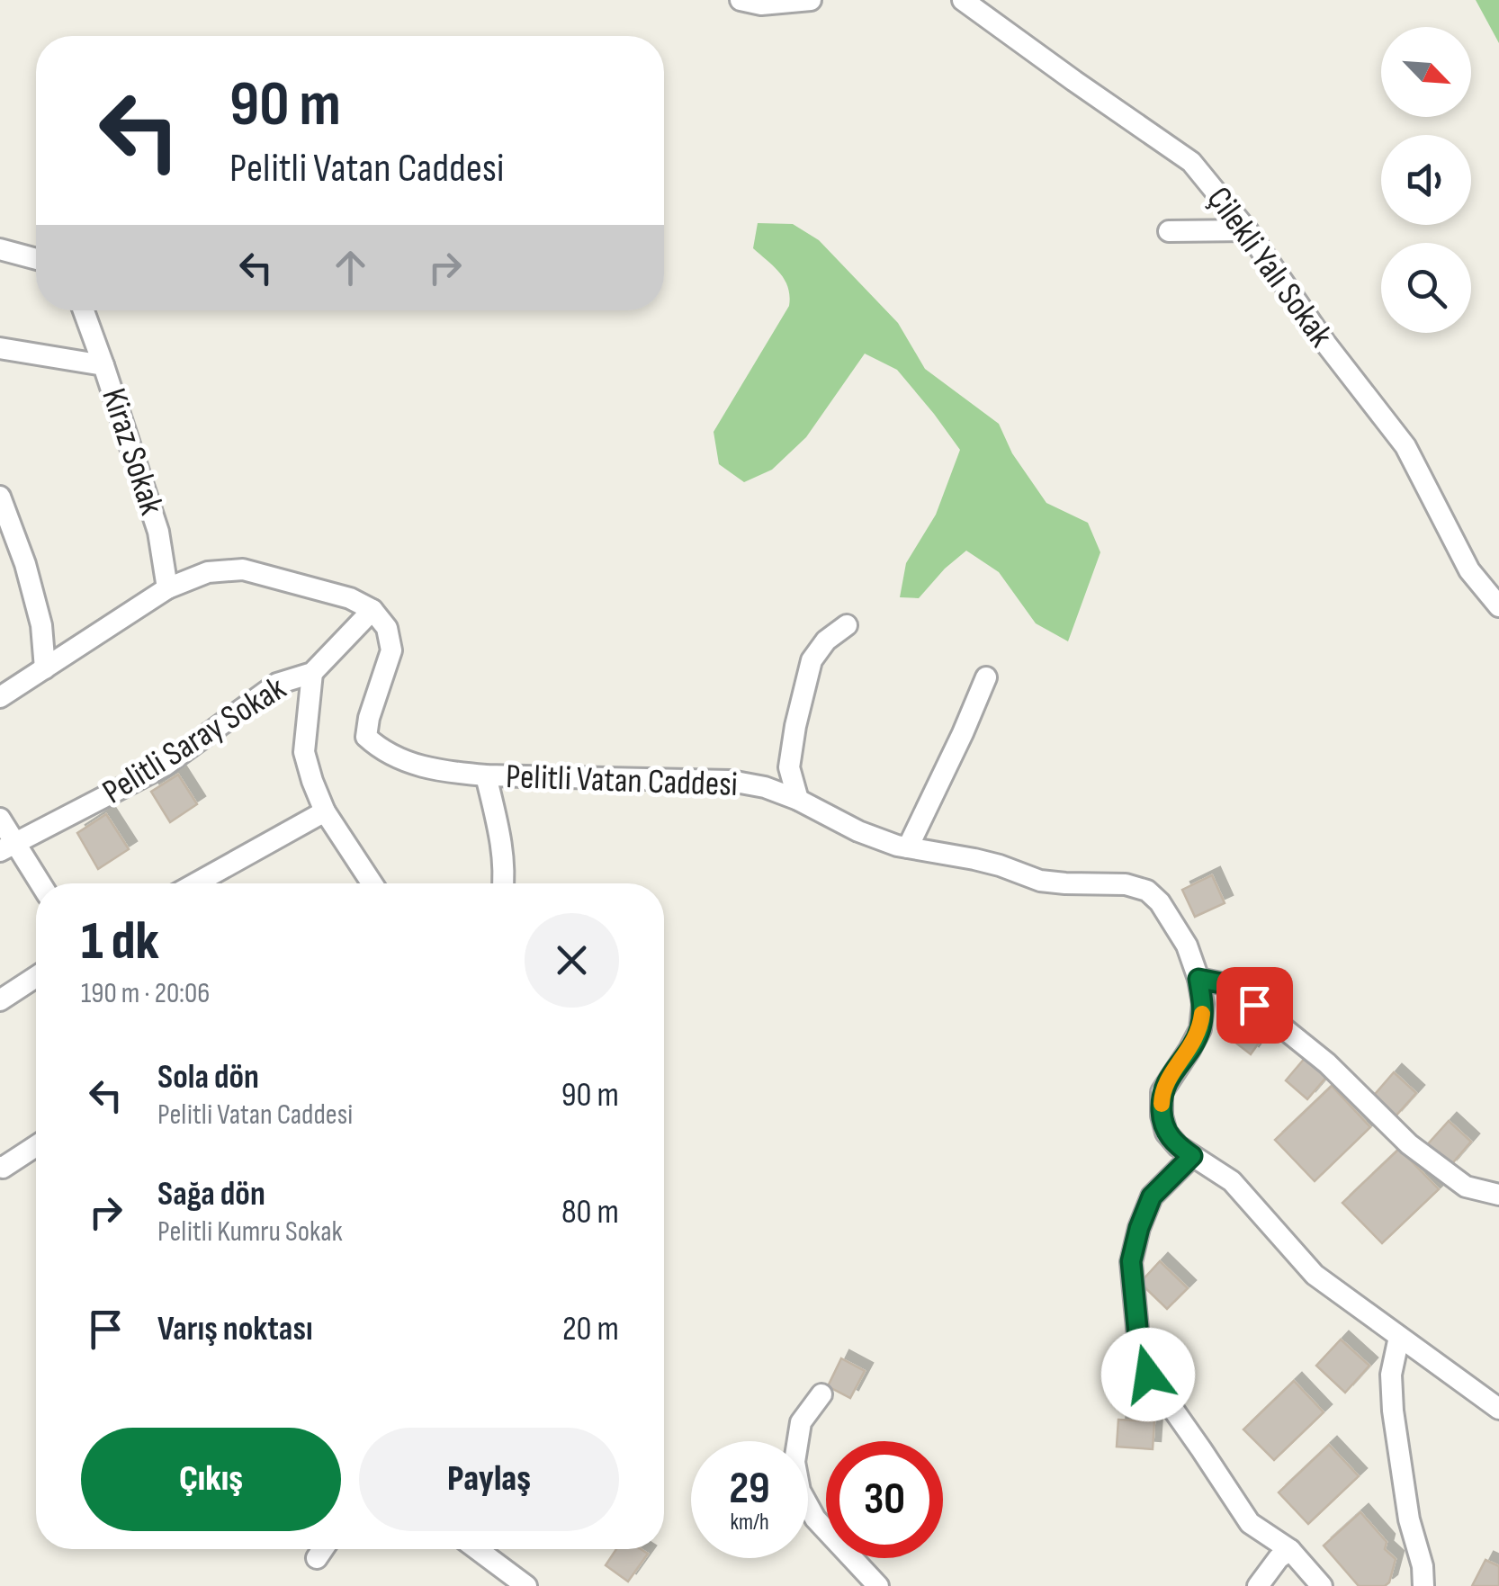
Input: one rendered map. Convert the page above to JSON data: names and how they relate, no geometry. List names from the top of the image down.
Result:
{
  "streets": {
    "street": [
      "Çilekli Yalı Sokak",
      "Kiraz Sokak",
      "Pelitli Saray Sokak",
      "Pelitli Vatan Caddesi"
    ]
  },
  "crossings": [
    ["Pelitli Saray Sokak", "Pelitli Vatan Caddesi"]
  ],
  "north": "bottom right",
  "page": {
    "turn": ["90 m", "Pelitli Vatan Caddesi"],
    "heading": ["1 dk", "190 m · 20:06"],
    "list": [
      {
        "name": "Sola dön",
        "note": "Pelitli Vatan Caddesi",
        "value": "90 m"
      },
      {
        "name": "Sağa dön",
        "note": "Pelitli Kumru Sokak",
        "value": "80 m"
      },
      {
        "name": "Varış noktası",
        "value": "20 m"
      }
    ],
    "buttons": ["Çıkış", "Paylaş"],
    "speed": "29 km/h",
    "limit": "30"
  }
}
